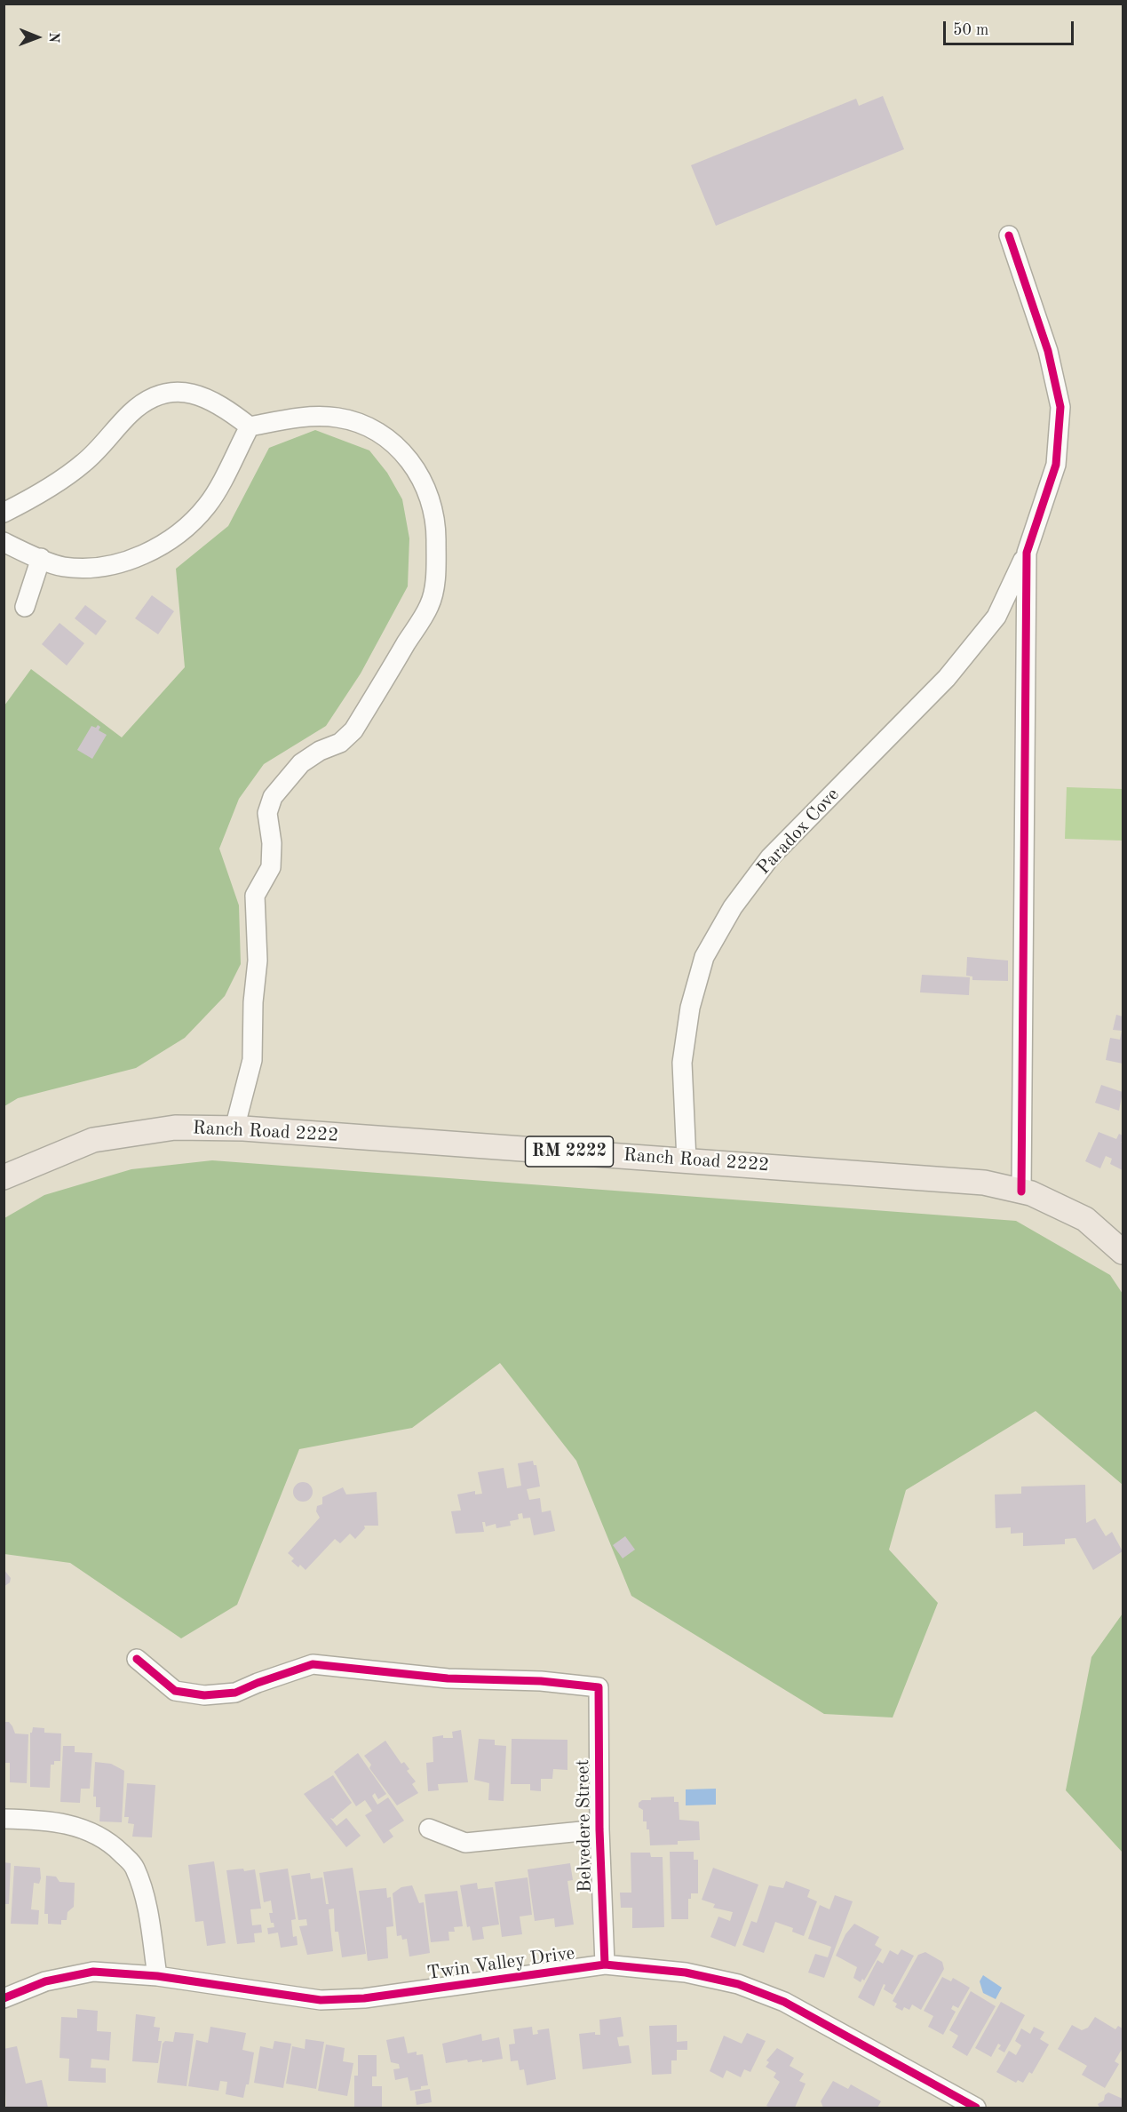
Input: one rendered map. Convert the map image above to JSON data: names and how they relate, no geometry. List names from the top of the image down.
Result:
{
  "streets": {
    "main road": ["Ranch Road 2222", "RM 2222"],
    "street": ["Paradox Cove", "Belvedere Street", "Twin Valley Drive"]
  },
  "crossings": [
    ["Paradox Cove", "Ranch Road 2222"],
    ["Belvedere Street", "Twin Valley Drive"]
  ],
  "scale_bar": "50 m",
  "north": "right"
}
